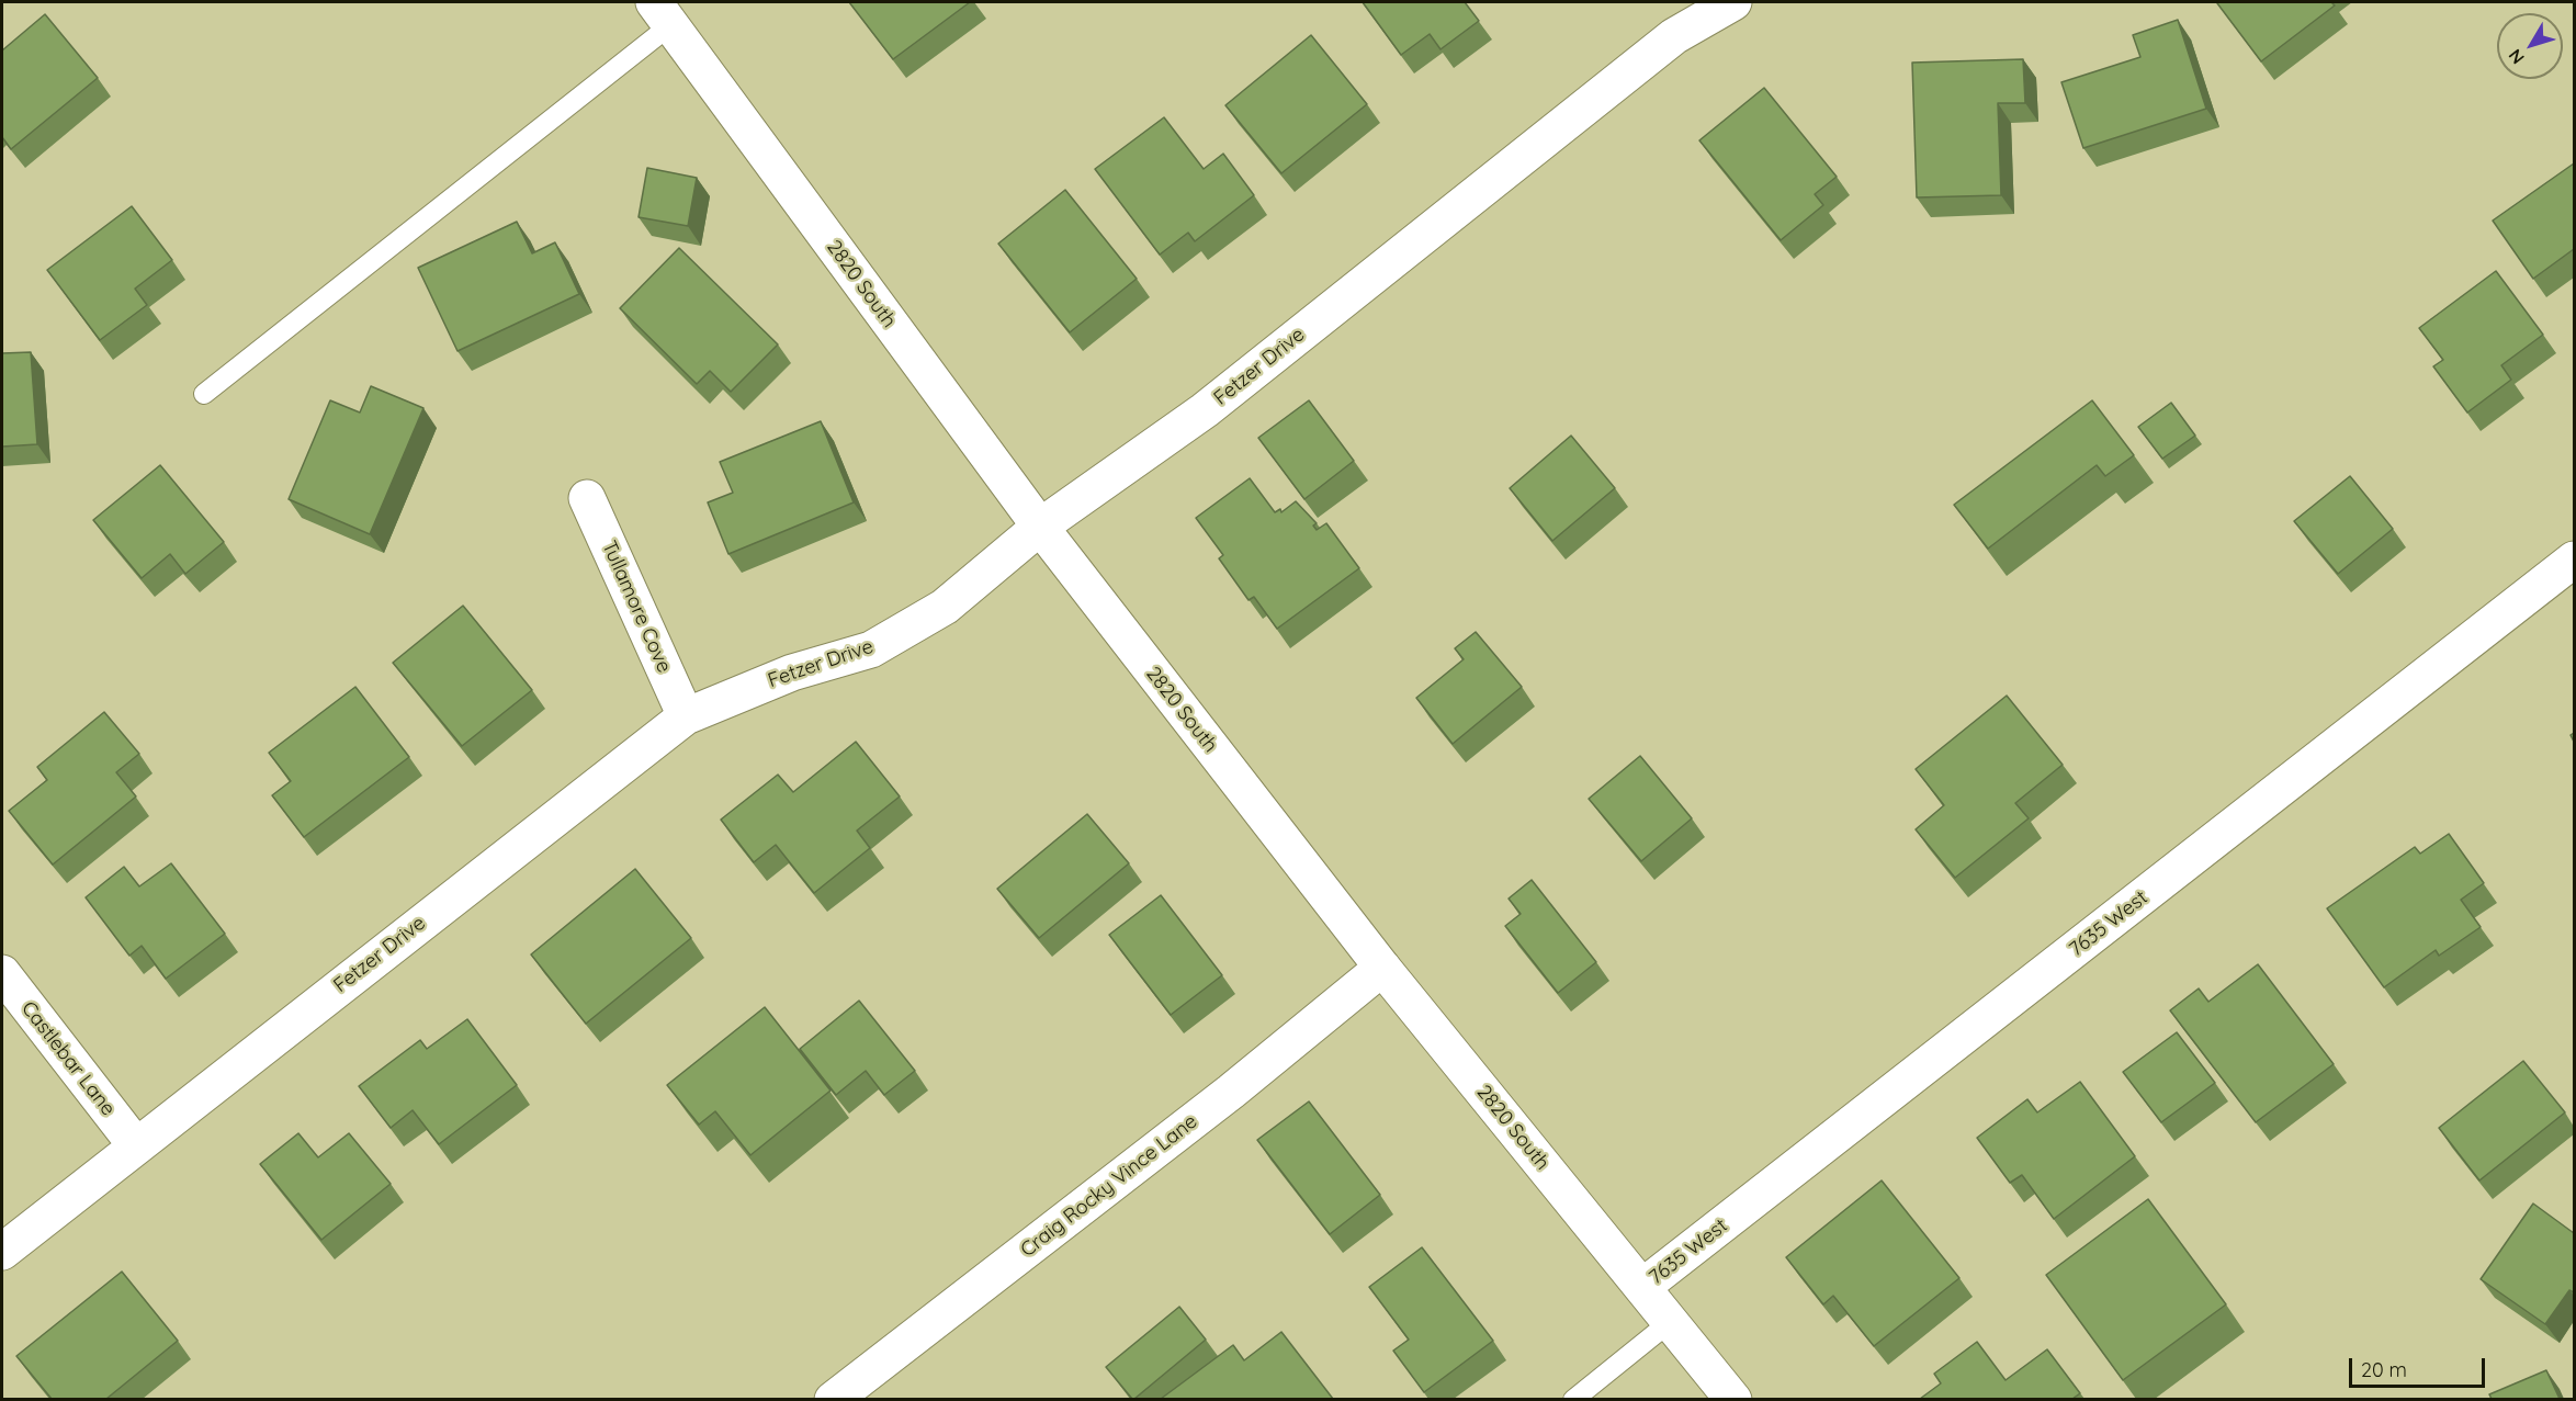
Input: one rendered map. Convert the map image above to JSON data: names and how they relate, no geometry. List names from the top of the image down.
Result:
{
  "streets": {
    "street": [
      "2820 South",
      "Fetzer Drive",
      "Tullamore Cove",
      "7635 West",
      "Castlebar Lane",
      "Craig Rocky Vince Lane"
    ]
  },
  "crossings": [
    ["2820 South", "Fetzer Drive"],
    ["2820 South", "7635 West"],
    ["2820 South", "Craig Rocky Vince Lane"],
    ["Fetzer Drive", "Tullamore Cove"],
    ["Fetzer Drive", "Castlebar Lane"]
  ],
  "scale_bar": "20 m",
  "north": "bottom left"
}
